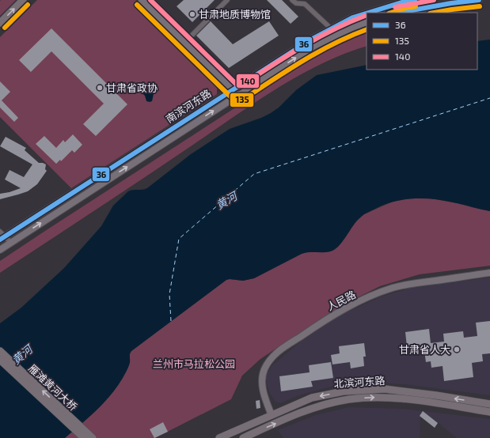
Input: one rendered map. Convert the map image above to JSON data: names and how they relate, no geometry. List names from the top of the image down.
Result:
{
  "streets": {
    "main road": [
      "南滨河东路",
      "人民路",
      "北滨河东路",
      "雁滩黄河大桥"
    ]
  },
  "crossings": [
    ["人民路", "北滨河东路"]
  ],
  "water": ["黄河"],
  "parks": ["兰州市马拉松公园"],
  "places": ["甘肃地质博物馆", "甘肃省政协", "甘肃省人大"],
  "lines": ["transit line 36", "transit line 140", "transit line 135"],
  "legend": ["36", "135", "140"]
}
